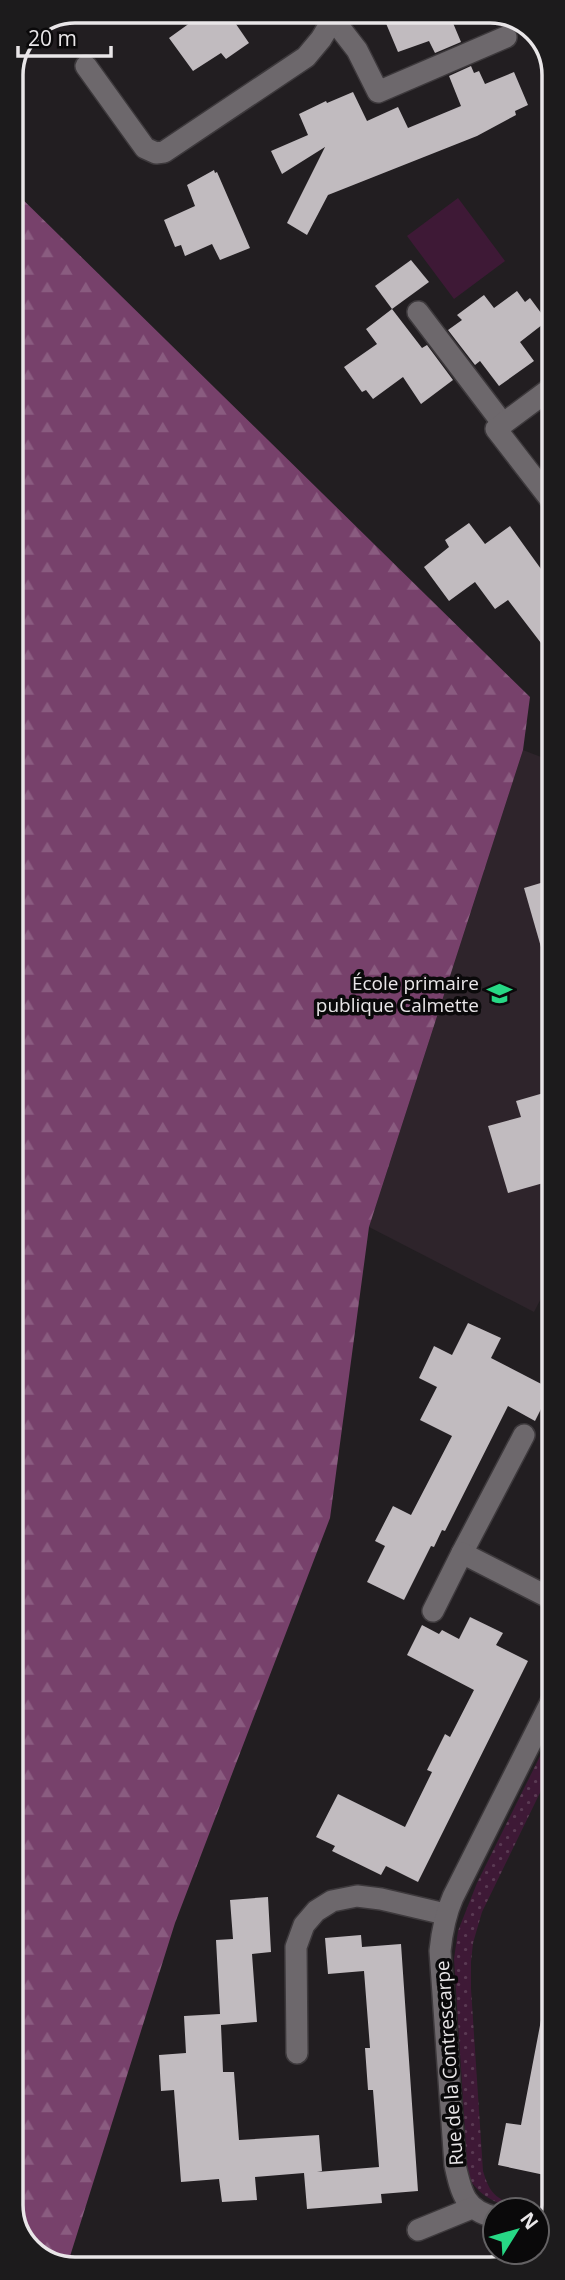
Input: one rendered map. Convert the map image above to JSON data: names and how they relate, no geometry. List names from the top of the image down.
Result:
{
  "streets": {
    "street": ["Rue de la Contrescarpe"]
  },
  "places": {
    "school or university": ["École primaire publique Calmette"]
  },
  "scale_bar": "20 m",
  "north": "top right"
}
